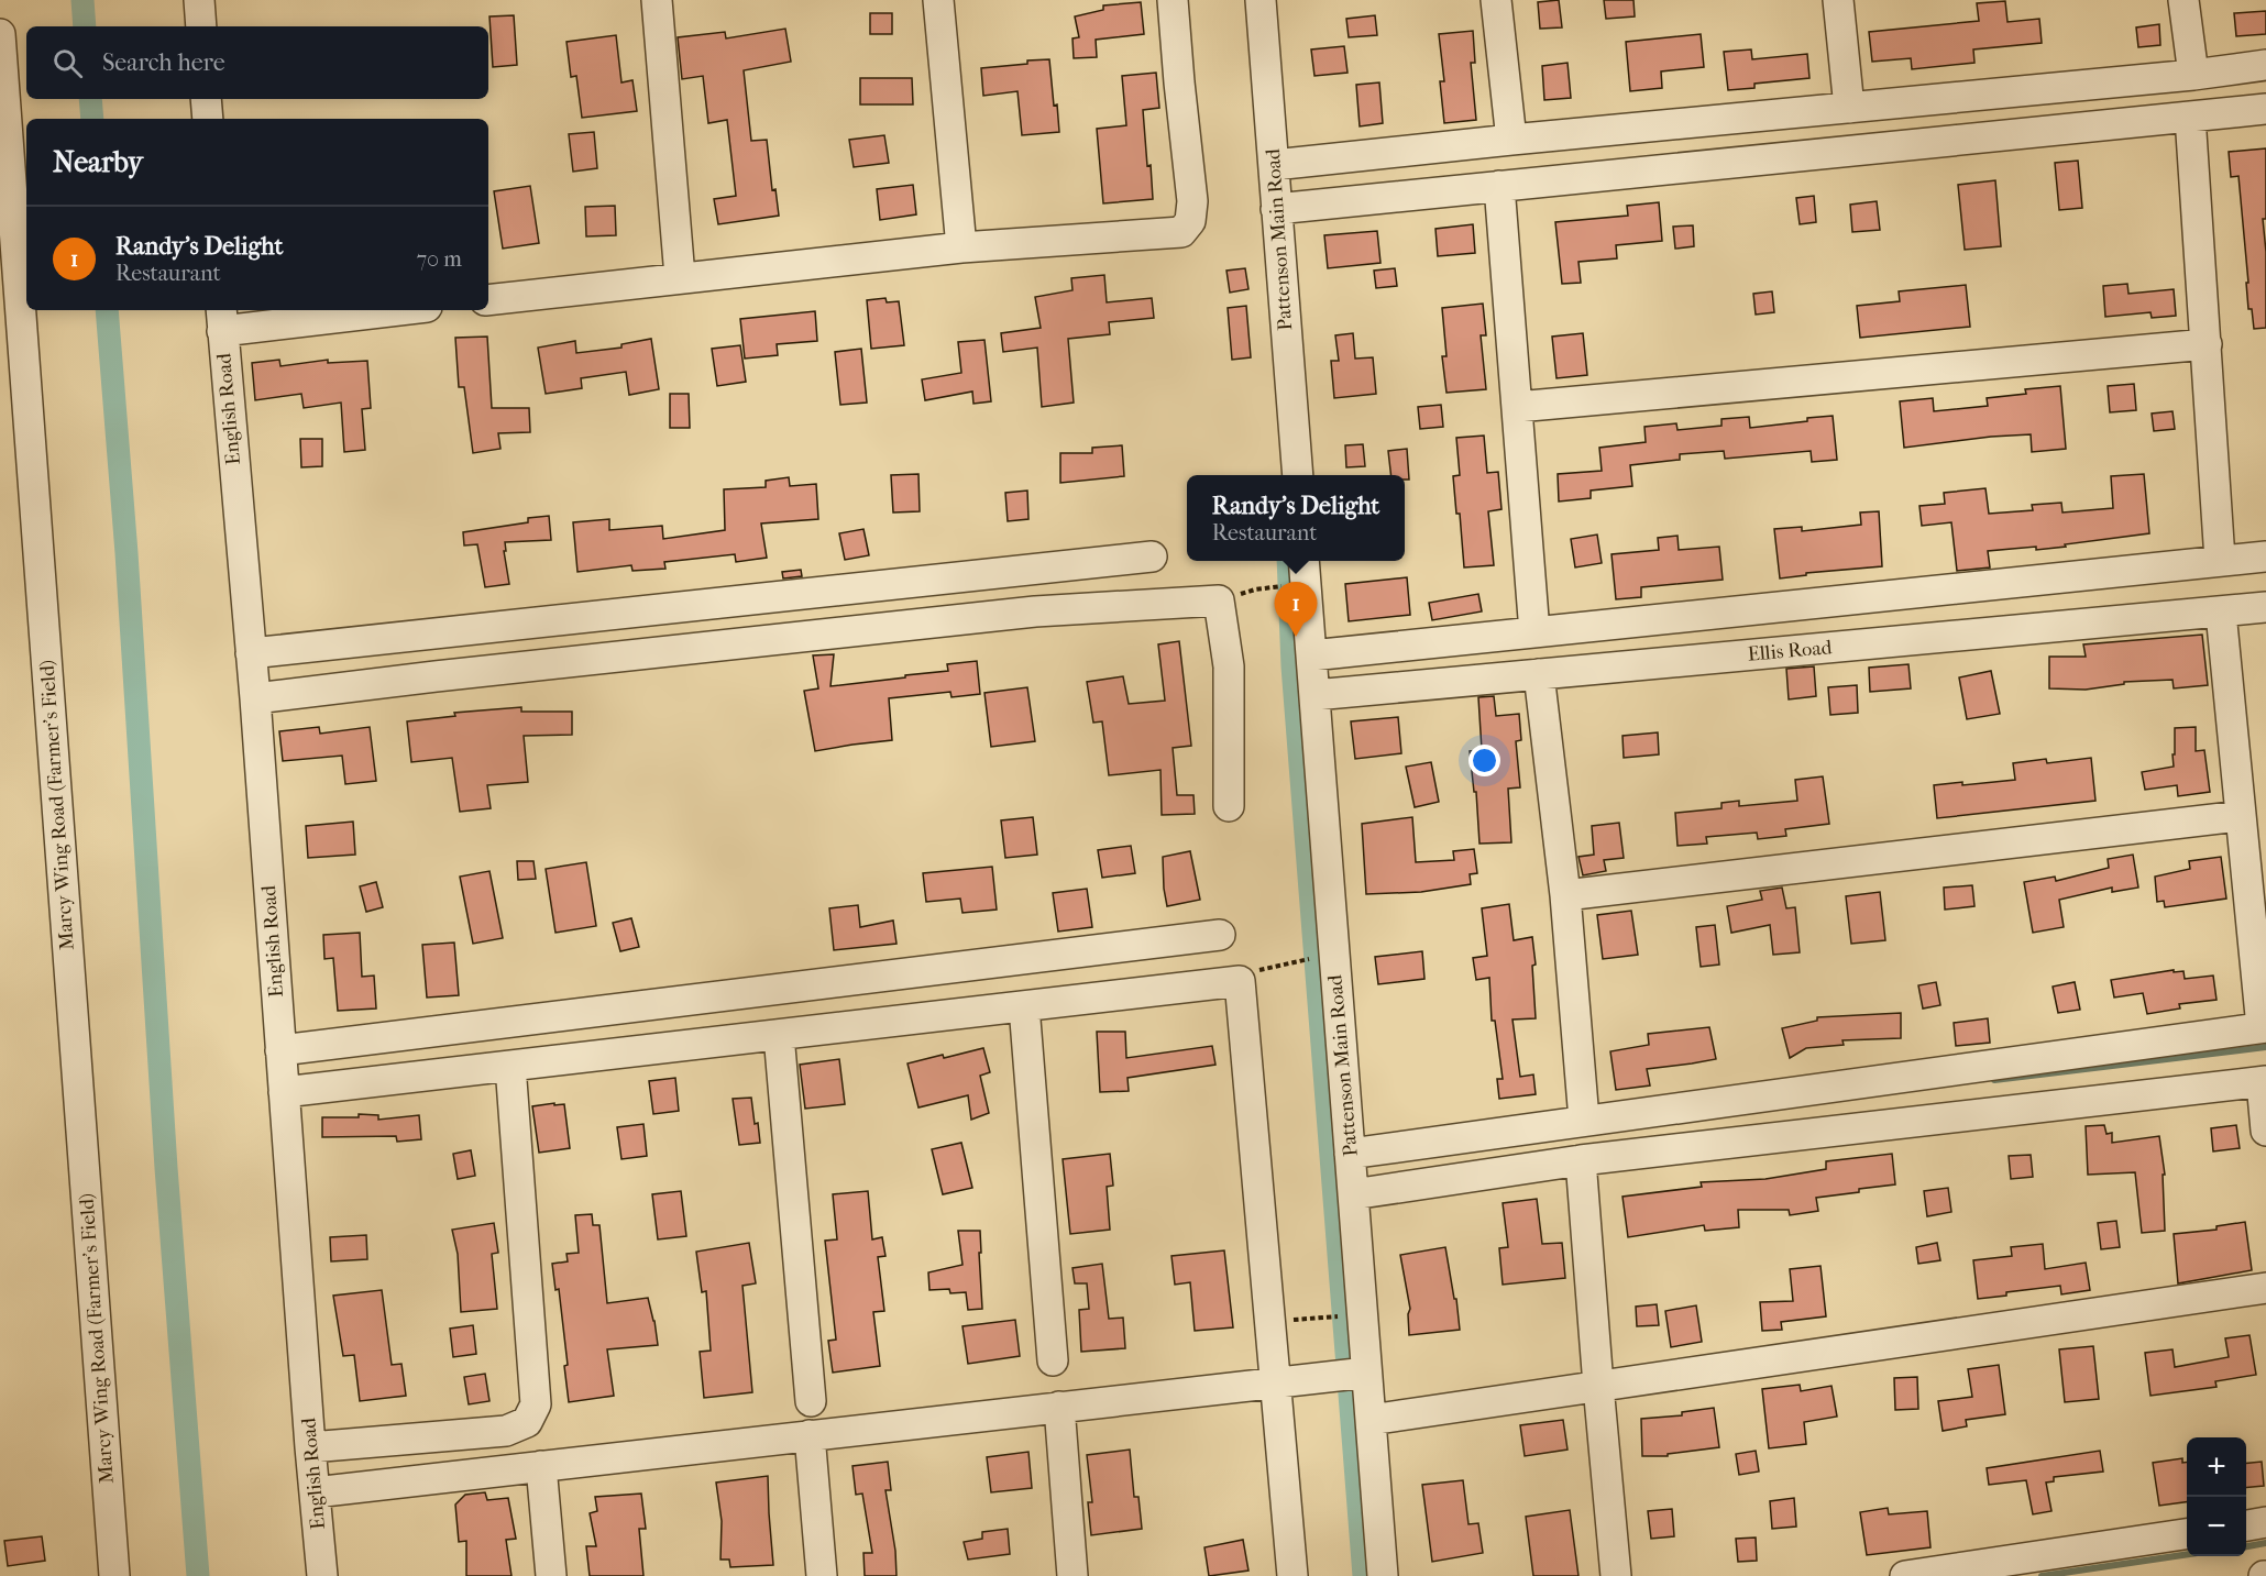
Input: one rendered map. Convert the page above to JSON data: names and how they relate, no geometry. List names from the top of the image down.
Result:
{
  "streets": {
    "street": [
      "Pattenson Main Road",
      "English Road",
      "Ellis Road",
      "Marcy Wing Road (Farmer's Field)"
    ]
  },
  "crossings": [
    ["Pattenson Main Road", "Ellis Road"]
  ],
  "page": {
    "search": "Search here",
    "heading": "Nearby",
    "list": [
      {
        "mark": "1",
        "name": "Randy's Delight",
        "note": "Restaurant",
        "value": "70 m"
      }
    ],
    "popup": ["Randy's Delight", "Restaurant"],
    "pins": "1",
    "map_buttons": ["+", "−"]
  }
}
